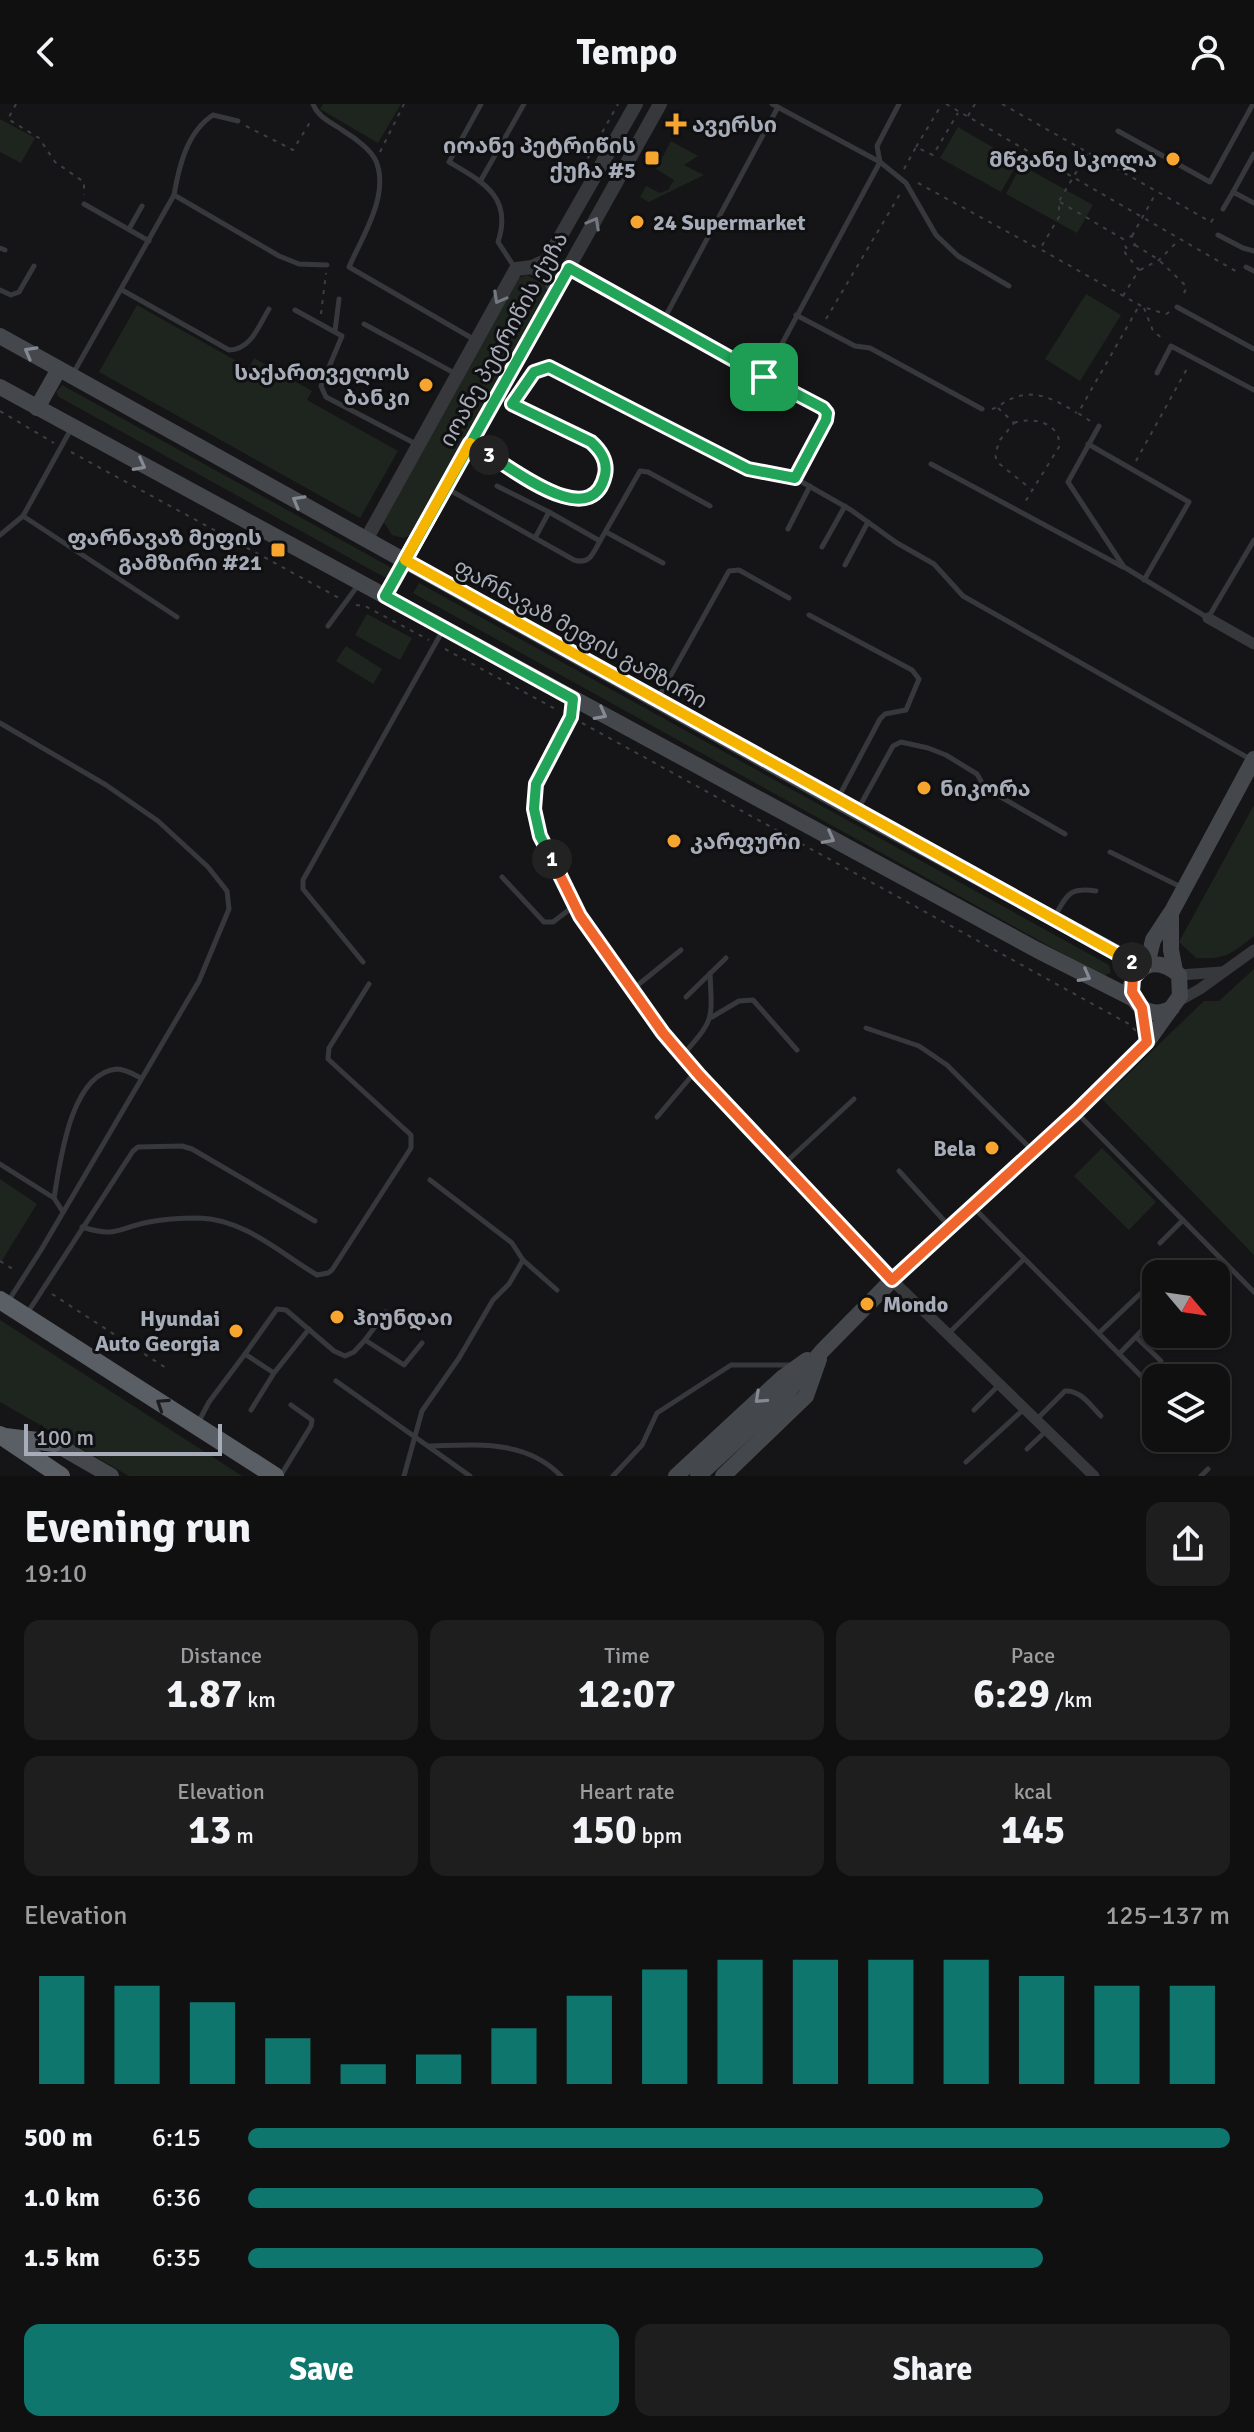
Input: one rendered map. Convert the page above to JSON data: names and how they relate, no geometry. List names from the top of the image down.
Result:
{
  "streets": {
    "main road": ["ფარნავაზ მეფის გამზირი"],
    "street": ["იოანე პეტრიწის ქუჩა"]
  },
  "crossings": [
    ["იოანე პეტრიწის ქუჩა", "ფარნავაზ მეფის გამზირი"]
  ],
  "places": {
    "health": ["ავერსი"],
    "transit": ["იოანე პეტრიწის ქუჩა #5", "ფარნავაზ მეფის გამზირი #21"],
    "other": [
      "მწვანე სკოლა",
      "24 Supermarket",
      "საქართველოს ბანკი",
      "ნიკორა",
      "კარფური",
      "Bela",
      "Mondo",
      "ჰიუნდაი",
      "Hyundai Auto Georgia"
    ]
  },
  "scale_bar": "100 m",
  "north": "bottom right",
  "page": {
    "header": "Tempo",
    "pins": ["3", "1", "2"],
    "scale": "100 m",
    "heading": ["Evening run", "19:10"],
    "stats": [
      ["Distance", "1.87 km"],
      ["Time", "12:07"],
      ["Pace", "6:29 /km"],
      ["Elevation", "13 m"],
      ["Heart rate", "150 bpm"],
      ["kcal", "145"]
    ],
    "chart": ["Elevation", "125–137 m"],
    "list": [
      {
        "name": "500 m",
        "note": "6:15"
      },
      {
        "name": "1.0 km",
        "note": "6:36"
      },
      {
        "name": "1.5 km",
        "note": "6:35"
      }
    ],
    "buttons": ["Save", "Share"]
  }
}
